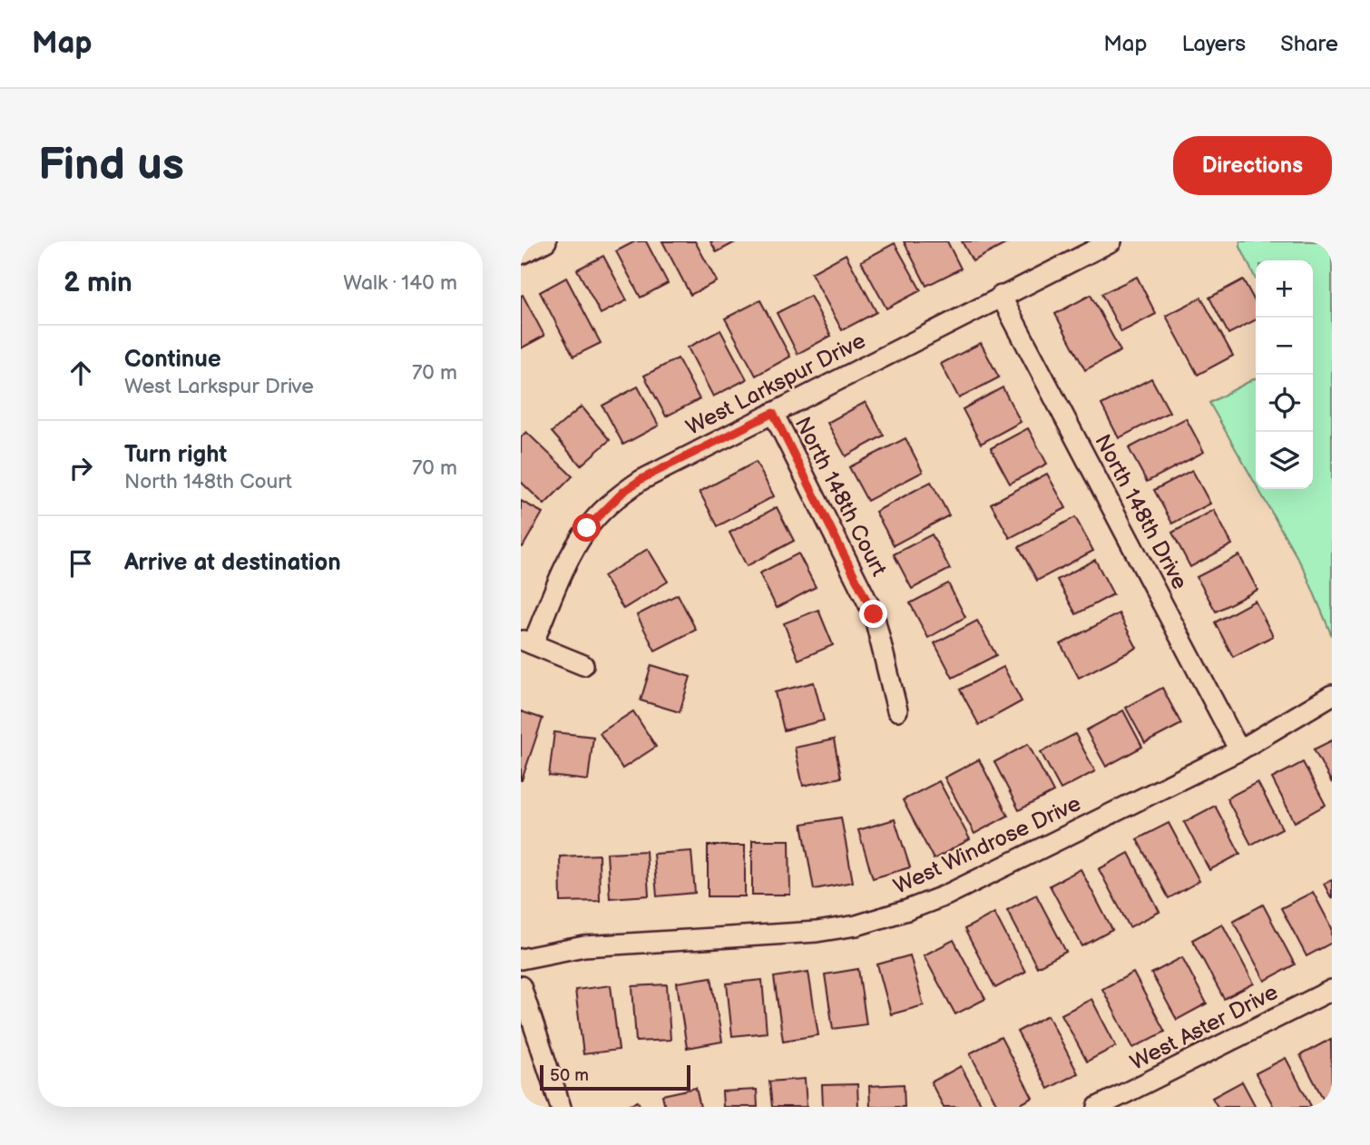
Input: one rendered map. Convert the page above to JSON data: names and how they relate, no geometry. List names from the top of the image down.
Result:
{
  "streets": {
    "street": [
      "West Larkspur Drive",
      "North 148th Court",
      "North 148th Drive",
      "West Windrose Drive",
      "West Aster Drive"
    ]
  },
  "crossings": [
    ["West Larkspur Drive", "North 148th Court"],
    ["West Larkspur Drive", "North 148th Drive"],
    ["North 148th Drive", "West Windrose Drive"]
  ],
  "scale_bar": "50 m",
  "page": {
    "header": "Map",
    "nav": ["Map", "Layers", "Share"],
    "buttons": "Directions",
    "title": "Find us",
    "heading": ["2 min", "Walk · 140 m"],
    "map_buttons": ["+", "−"],
    "list": [
      ["Continue", "West Larkspur Drive", "70 m"],
      ["Turn right", "North 148th Court", "70 m"],
      "Arrive at destination"
    ],
    "scale": "50 m"
  }
}
